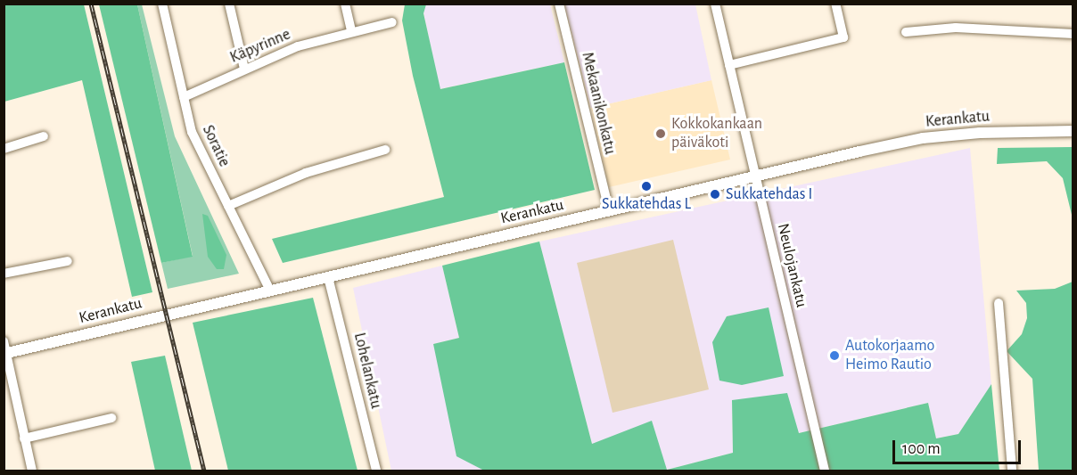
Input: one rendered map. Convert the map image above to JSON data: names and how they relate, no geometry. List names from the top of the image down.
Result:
{
  "streets": {
    "street": [
      "Käpyrinne",
      "Mekaanikonkatu",
      "Kerankatu",
      "Soratie",
      "Neulojankatu",
      "Lohelankatu"
    ]
  },
  "crossings": [
    ["Käpyrinne", "Soratie"],
    ["Mekaanikonkatu", "Kerankatu"],
    ["Kerankatu", "Soratie"],
    ["Kerankatu", "Neulojankatu"],
    ["Kerankatu", "Lohelankatu"]
  ],
  "places": [
    "Kokkokankaan päiväkoti",
    "Sukkatehdas L",
    "Sukkatehdas I",
    "Autokorjaamo Heimo Rautio"
  ],
  "scale_bar": "100 m"
}
